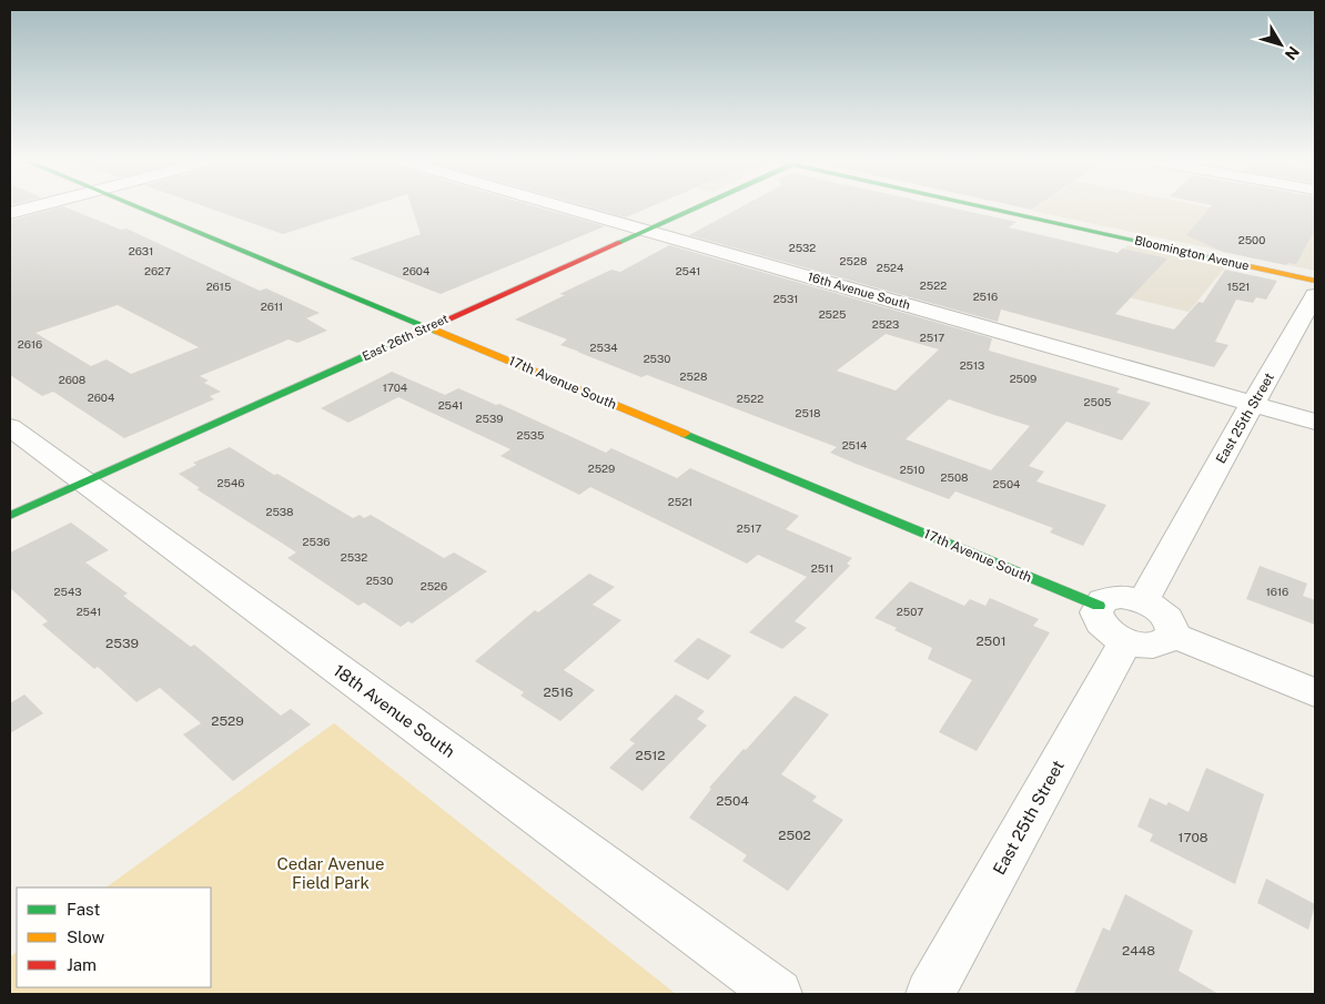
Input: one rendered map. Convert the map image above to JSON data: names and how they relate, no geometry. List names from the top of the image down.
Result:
{
  "streets": {
    "street": [
      "Bloomington Avenue",
      "16th Avenue South",
      "East 26th Street",
      "17th Avenue South",
      "East 25th Street",
      "18th Avenue South"
    ]
  },
  "crossings": [
    ["16th Avenue South", "East 26th Street"],
    ["16th Avenue South", "East 25th Street"],
    ["East 26th Street", "17th Avenue South"],
    ["East 26th Street", "18th Avenue South"]
  ],
  "parks": ["Cedar Avenue Field Park"],
  "house_numbers": [
    "2500",
    "2532",
    "2631",
    "2528",
    "2524",
    "2627",
    "2604",
    "2541",
    "2522",
    "2615",
    "1521",
    "2516",
    "2531",
    "2611",
    "2525",
    "2523",
    "2517",
    "2616",
    "2534",
    "2530",
    "2513",
    "2528",
    "2509",
    "2608",
    "1704",
    "2604",
    "2522",
    "2505",
    "2541",
    "2518",
    "2539",
    "2535",
    "2514",
    "2529",
    "2510",
    "2508",
    "2546",
    "2504",
    "2521",
    "2538",
    "2517",
    "2536",
    "2532",
    "2511",
    "2530",
    "2526",
    "2543",
    "1616",
    "2541",
    "2507",
    "2501",
    "2539",
    "2516",
    "2529",
    "2512",
    "2504",
    "2502",
    "1708",
    "2448"
  ],
  "legend": ["Fast", "Slow", "Jam"],
  "north": "bottom right"
}
